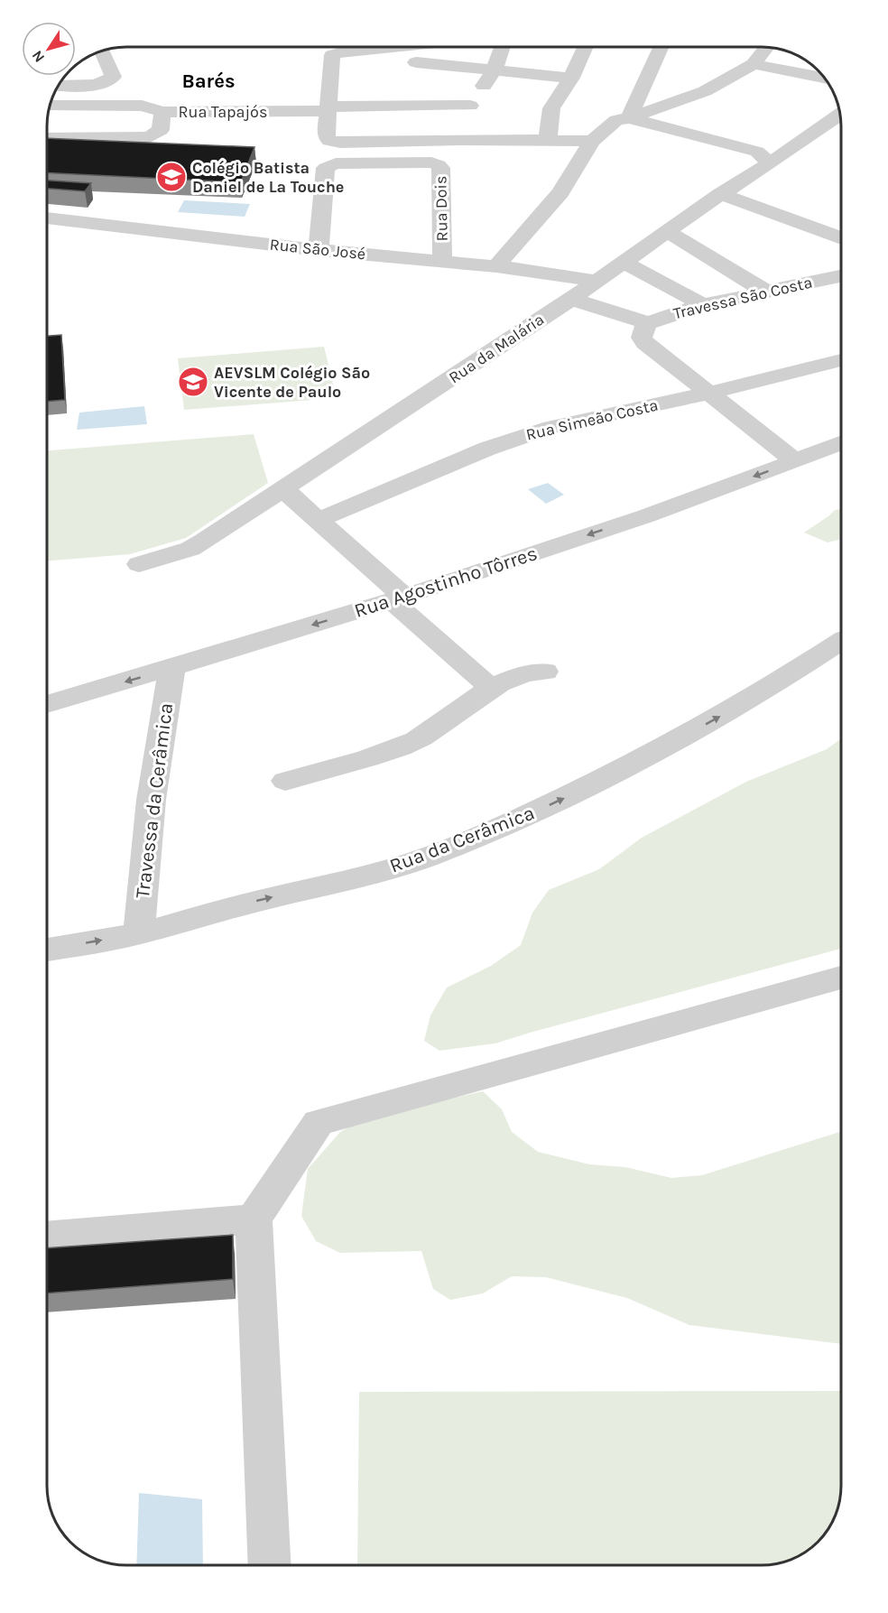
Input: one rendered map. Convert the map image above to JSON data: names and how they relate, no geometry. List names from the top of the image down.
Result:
{
  "streets": {
    "street": [
      "Rua Tapajós",
      "Rua Dois",
      "Rua São José",
      "Travessa São Costa",
      "Rua da Malária",
      "Rua Simeão Costa",
      "Rua Agostinho Tôrres",
      "Travessa da Cerâmica",
      "Rua da Cerâmica"
    ]
  },
  "crossings": [
    ["Rua Dois", "Rua São José"],
    ["Rua São José", "Rua da Malária"],
    ["Travessa São Costa", "Rua Simeão Costa"],
    ["Rua Agostinho Tôrres", "Travessa da Cerâmica"],
    ["Travessa da Cerâmica", "Rua da Cerâmica"]
  ],
  "districts": ["Barés"],
  "places": {
    "school or university": ["Colégio Batista Daniel de La Touche", "AEVSLM Colégio São Vicente de Paulo"]
  },
  "north": "bottom left"
}
